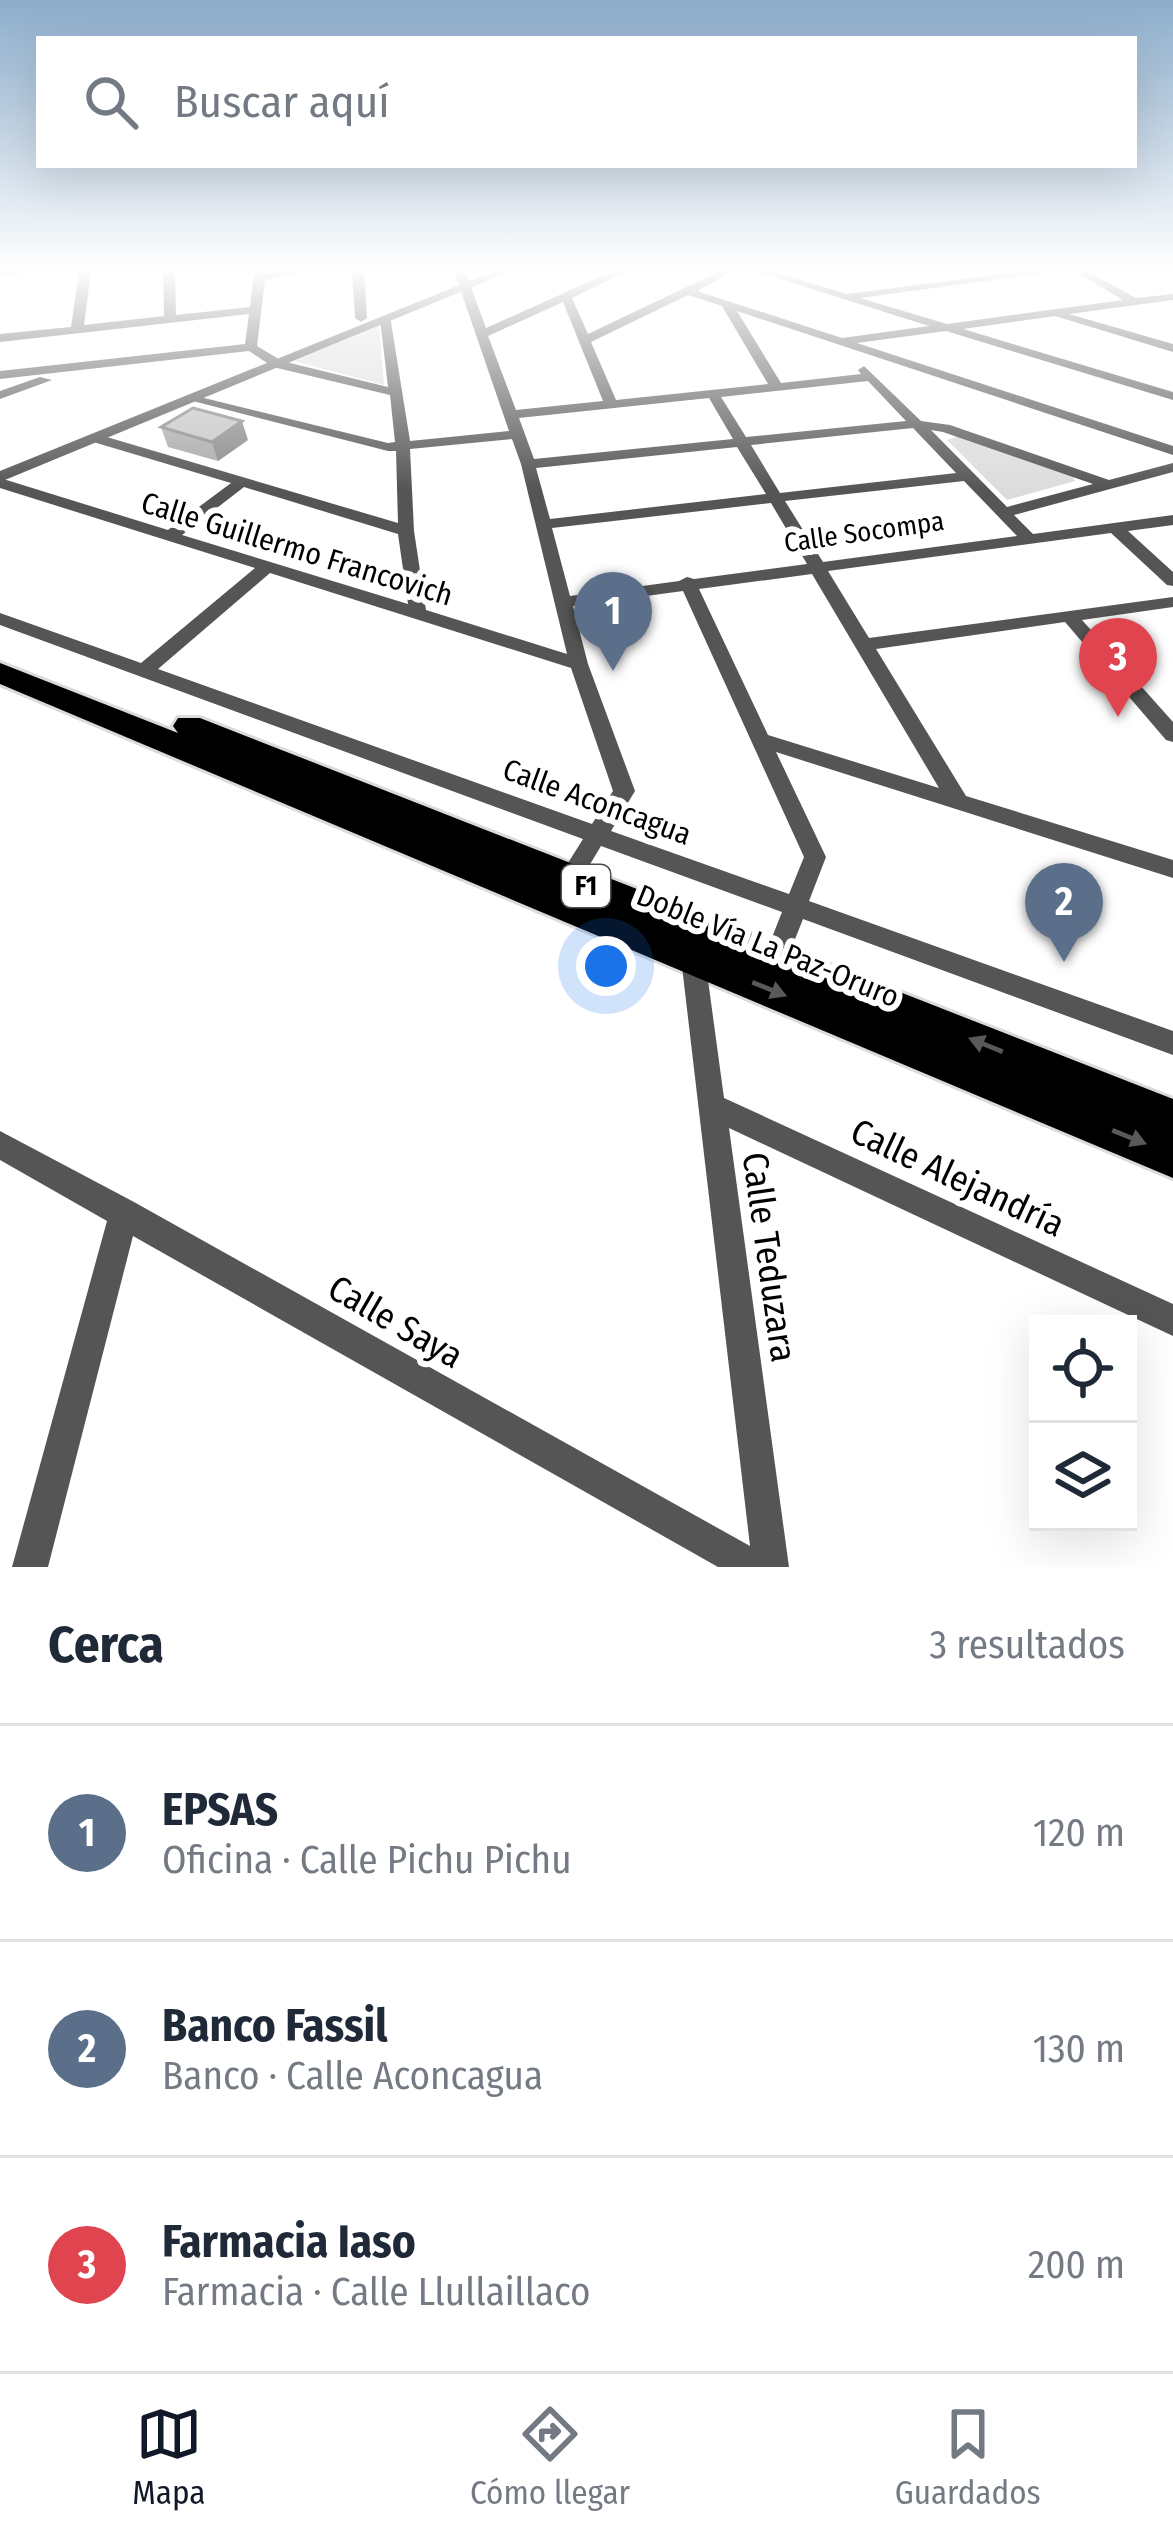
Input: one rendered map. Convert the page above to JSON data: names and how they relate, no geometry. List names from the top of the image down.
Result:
{
  "streets": {
    "highway": ["F1", "Doble Vía La Paz-Oruro"],
    "street": [
      "Calle Socompa",
      "Calle Guillermo Francovich",
      "Calle Aconcagua",
      "Calle Alejandría",
      "Calle Teduzara",
      "Calle Saya"
    ]
  },
  "crossings": [
    ["Doble Vía La Paz-Oruro", "Calle Teduzara"],
    ["Calle Alejandría", "Calle Teduzara"]
  ],
  "page": {
    "search": "Buscar aquí",
    "pins": ["1", "3", "2"],
    "heading": ["Cerca", "3 resultados"],
    "list": [
      {
        "mark": "1",
        "name": "EPSAS",
        "note": "Oficina · Calle Pichu Pichu",
        "value": "120 m"
      },
      {
        "mark": "2",
        "name": "Banco Fassil",
        "note": "Banco · Calle Aconcagua",
        "value": "130 m"
      },
      {
        "mark": "3",
        "name": "Farmacia Iaso",
        "note": "Farmacia · Calle Llullaillaco",
        "value": "200 m"
      }
    ],
    "nav": ["Mapa", "Cómo llegar", "Guardados"]
  }
}
